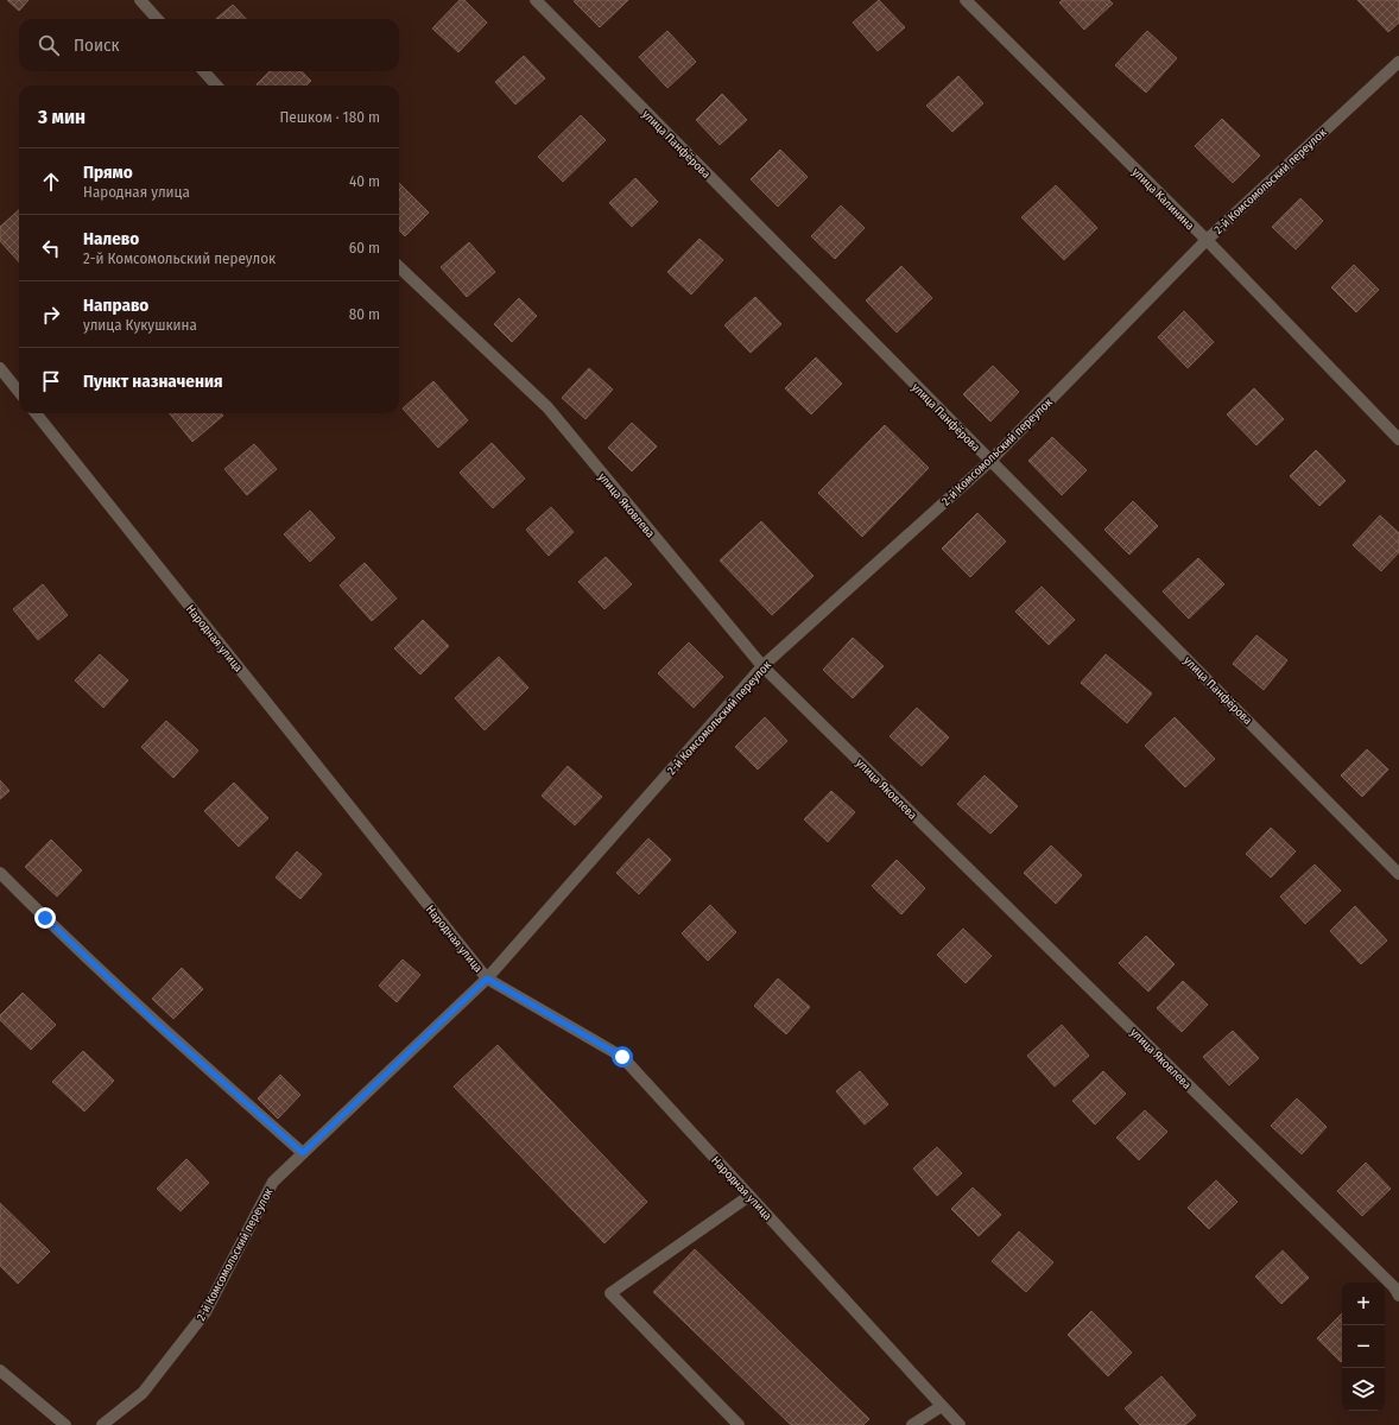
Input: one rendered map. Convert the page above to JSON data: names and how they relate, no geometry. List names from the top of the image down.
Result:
{
  "streets": {
    "street": [
      "улица Панфёрова",
      "2-й Комсомольский переулок",
      "улица Калинина",
      "улица Яковлева",
      "Народная улица"
    ]
  },
  "crossings": [
    ["улица Панфёрова", "2-й Комсомольский переулок"],
    ["2-й Комсомольский переулок", "улица Калинина"],
    ["2-й Комсомольский переулок", "улица Яковлева"],
    ["2-й Комсомольский переулок", "Народная улица"]
  ],
  "page": {
    "search": "Поиск",
    "heading": ["3 мин", "Пешком · 180 m"],
    "list": [
      ["Прямо", "Народная улица", "40 m"],
      ["Налево", "2-й Комсомольский переулок", "60 m"],
      ["Направо", "улица Кукушкина", "80 m"],
      "Пункт назначения"
    ],
    "map_buttons": ["+", "−"]
  }
}
